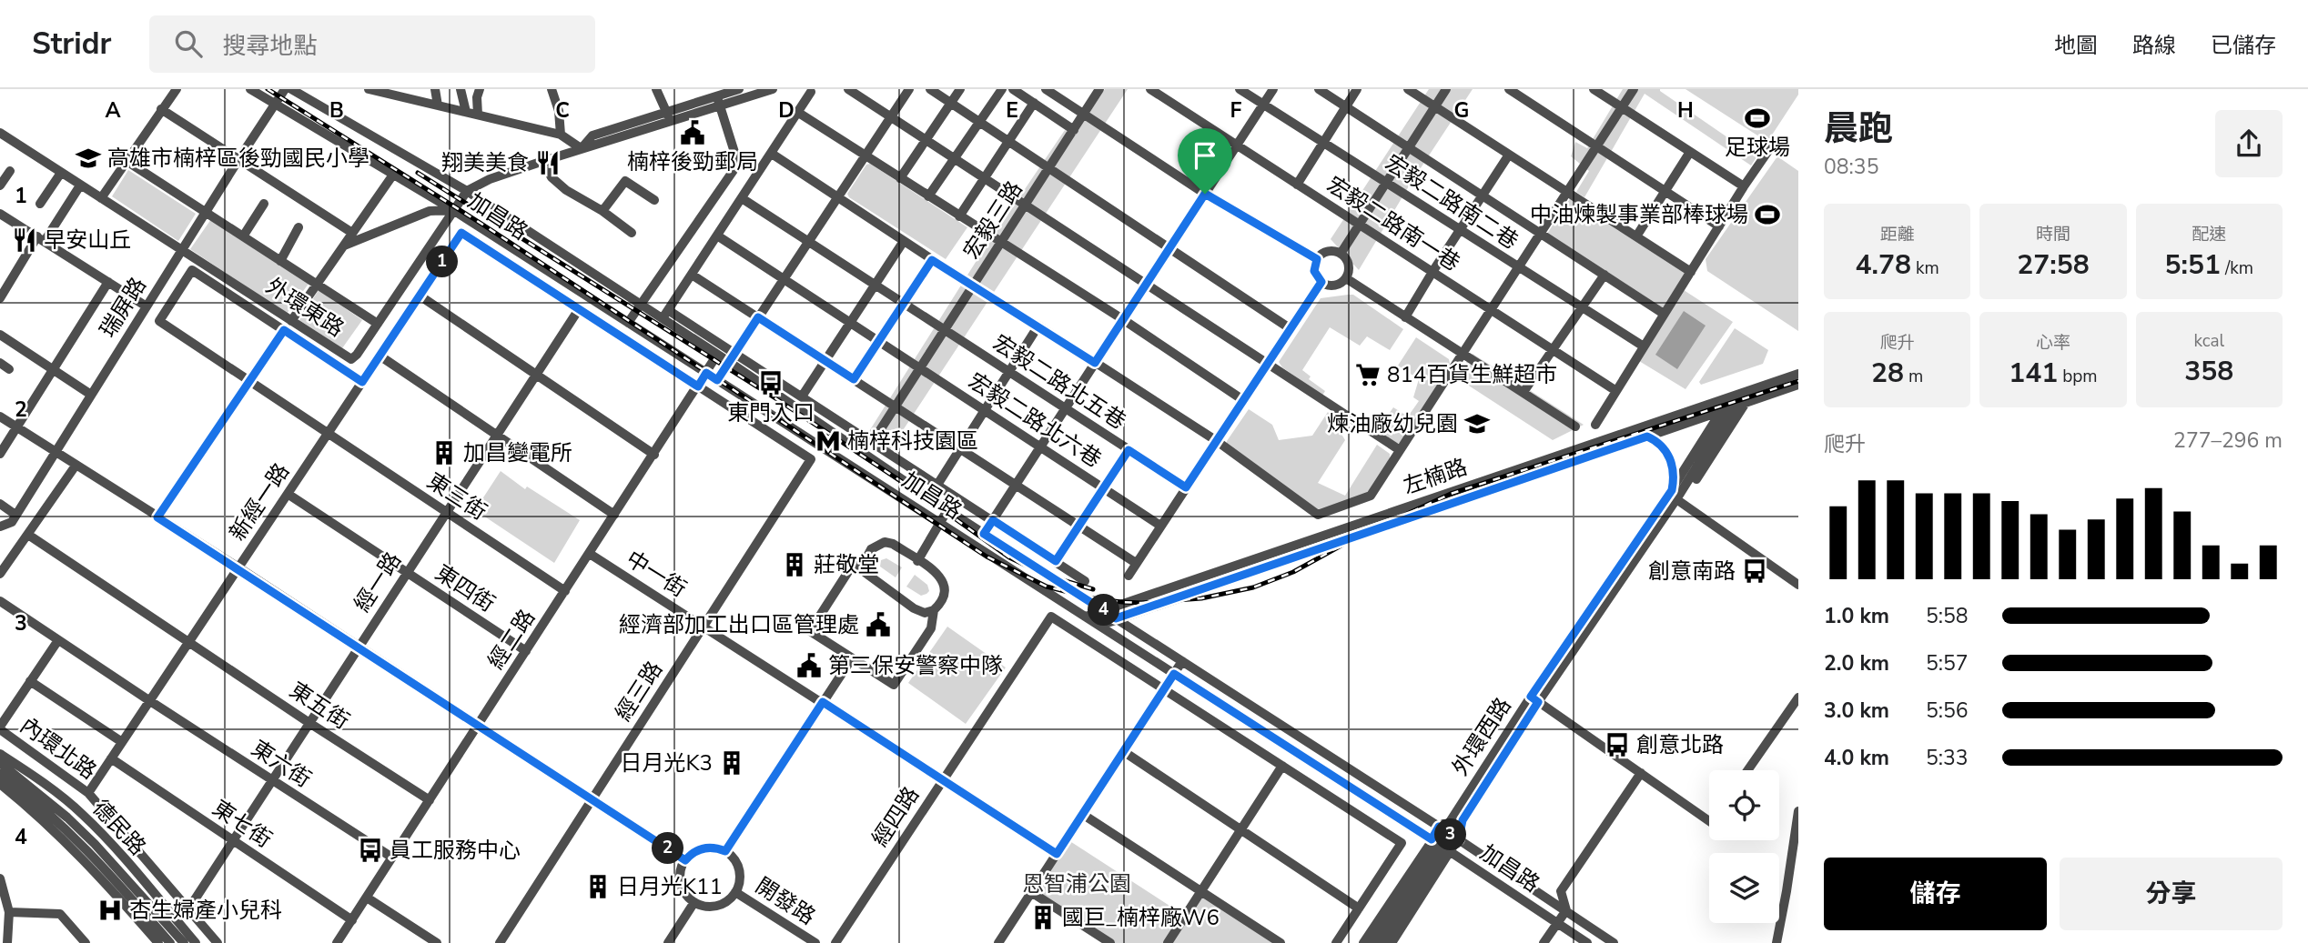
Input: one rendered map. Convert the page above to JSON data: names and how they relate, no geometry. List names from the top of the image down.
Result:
{
  "streets": {
    "street": [
      "宏毅二路南二巷",
      "加昌路",
      "宏毅三路",
      "宏毅二路南一巷",
      "瑞屏路",
      "外環東路",
      "宏毅二路北五巷",
      "宏毅二路北六巷",
      "左楠路",
      "東三街",
      "新經一路",
      "中一街",
      "經一路",
      "東四街",
      "經二路",
      "經三路",
      "東五街",
      "外環西路",
      "內環北路",
      "東六街",
      "經四路",
      "東七街",
      "德民路",
      "開發路"
    ]
  },
  "crossings": [
    ["加昌路", "瑞屏路"],
    ["加昌路", "外環東路"],
    ["加昌路", "左楠路"],
    ["加昌路", "經二路"],
    ["加昌路", "外環西路"],
    ["宏毅三路", "宏毅二路北五巷"],
    ["宏毅三路", "宏毅二路北六巷"],
    ["瑞屏路", "外環東路"],
    ["左楠路", "外環西路"],
    ["東三街", "新經一路"],
    ["東三街", "經一路"],
    ["東三街", "經二路"],
    ["新經一路", "經一路"],
    ["新經一路", "東四街"],
    ["新經一路", "東五街"],
    ["新經一路", "內環北路"],
    ["新經一路", "東六街"],
    ["新經一路", "東七街"],
    ["中一街", "經二路"],
    ["中一街", "經三路"],
    ["中一街", "經四路"],
    ["經一路", "東四街"],
    ["經一路", "東五街"],
    ["經一路", "內環北路"],
    ["經一路", "東六街"],
    ["經一路", "東七街"],
    ["東四街", "經二路"],
    ["經二路", "經三路"],
    ["經二路", "東五街"],
    ["經二路", "東六街"],
    ["經二路", "東七街"]
  ],
  "parks": ["恩智浦公園"],
  "places": {
    "sports": ["足球場", "中油煉製事業部棒球場"],
    "public building": ["楠梓後勁郵局", "經濟部加工出口區管理處", "第三保安警察中隊"],
    "school or university": ["高雄市楠梓區後勁國民小學", "煉油廠幼兒園"],
    "restaurant": ["翔美美食", "早安山丘"],
    "supermarket": ["814百貨生鮮超市"],
    "bus stop": [
      "東門入口",
      "創意南路",
      "創意北路",
      "員工服務中心"
    ],
    "metro station": ["楠梓科技園區"],
    "building": [
      "加昌變電所",
      "莊敬堂",
      "日月光K3",
      "日月光K11",
      "國巨_楠梓廠W6"
    ],
    "hospital": ["杏生婦產小兒科"]
  },
  "page": {
    "header": "Stridr",
    "search": "搜尋地點",
    "nav": ["地圖", "路線", "已儲存"],
    "heading": ["晨跑", "08:35"],
    "stats": [
      ["距離", "4.78 km"],
      ["時間", "27:58"],
      ["配速", "5:51 /km"],
      ["爬升", "28 m"],
      ["心率", "141 bpm"],
      ["kcal", "358"]
    ],
    "pins": [
      "1",
      "4",
      "3",
      "2"
    ],
    "chart": ["爬升", "277–296 m"],
    "list": [
      {
        "name": "1.0 km",
        "note": "5:58"
      },
      {
        "name": "2.0 km",
        "note": "5:57"
      },
      {
        "name": "3.0 km",
        "note": "5:56"
      },
      {
        "name": "4.0 km",
        "note": "5:33"
      }
    ],
    "buttons": ["儲存", "分享"]
  },
  "grid": {
    "columns": [
      "A",
      "B",
      "C",
      "D",
      "E",
      "F",
      "G",
      "H"
    ],
    "rows": [
      "1",
      "2",
      "3",
      "4"
    ]
  }
}
